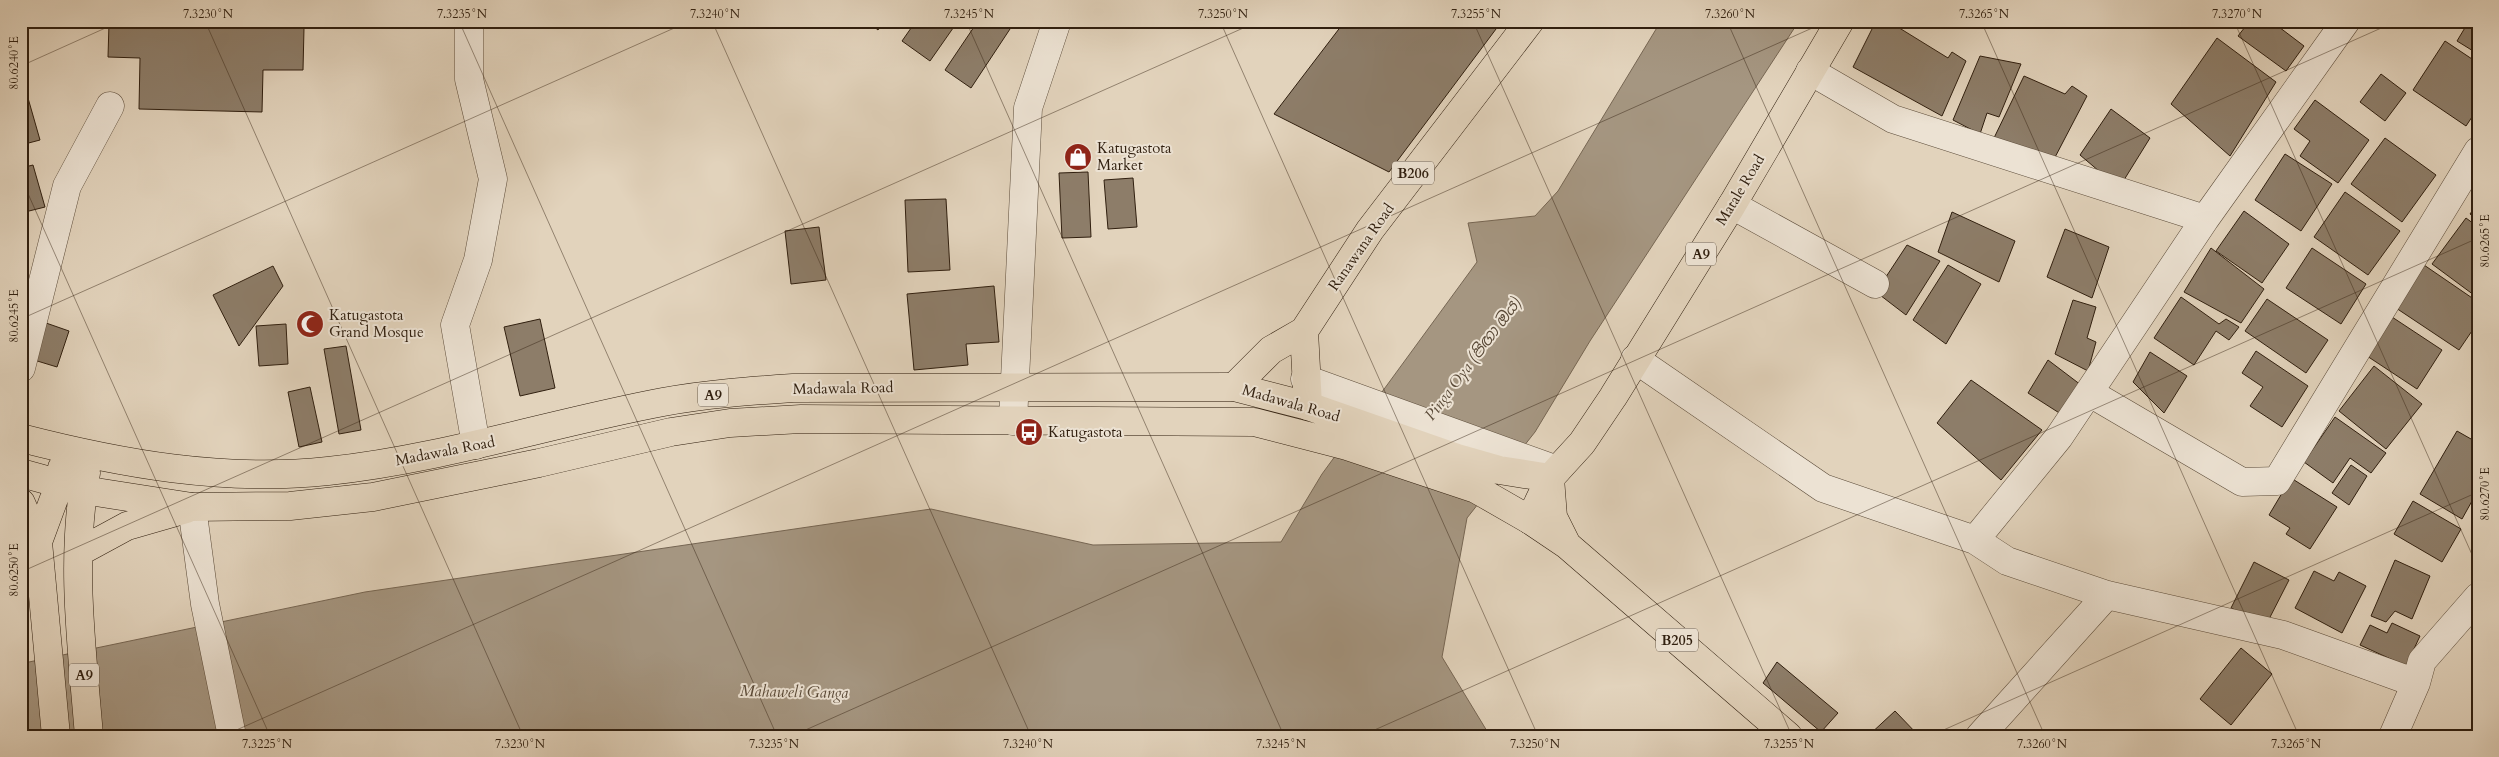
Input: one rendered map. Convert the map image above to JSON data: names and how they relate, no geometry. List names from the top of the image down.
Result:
{
  "streets": {
    "main road": [
      "B206",
      "Matale Road",
      "Ranawana Road",
      "A9",
      "Madawala Road",
      "B205"
    ]
  },
  "crossings": [
    ["B206", "Ranawana Road"],
    ["B206", "Madawala Road"],
    ["Matale Road", "Madawala Road"]
  ],
  "water": ["Pinga Oya (පිඟා ඔය)", "Mahaweli Ganga"],
  "places": {
    "shop": ["Katugastota Market"],
    "mosque": ["Katugastota Grand Mosque"],
    "bus stop": ["Katugastota"]
  },
  "coordinates": [
    "7.3230°N",
    "7.3235°N",
    "7.3240°N",
    "7.3245°N",
    "7.3250°N",
    "7.3255°N",
    "7.3260°N",
    "7.3265°N",
    "7.3270°N",
    "80.6240°E",
    "80.6265°E",
    "80.6245°E",
    "80.6270°E",
    "80.6250°E",
    "7.3225°N"
  ]
}
